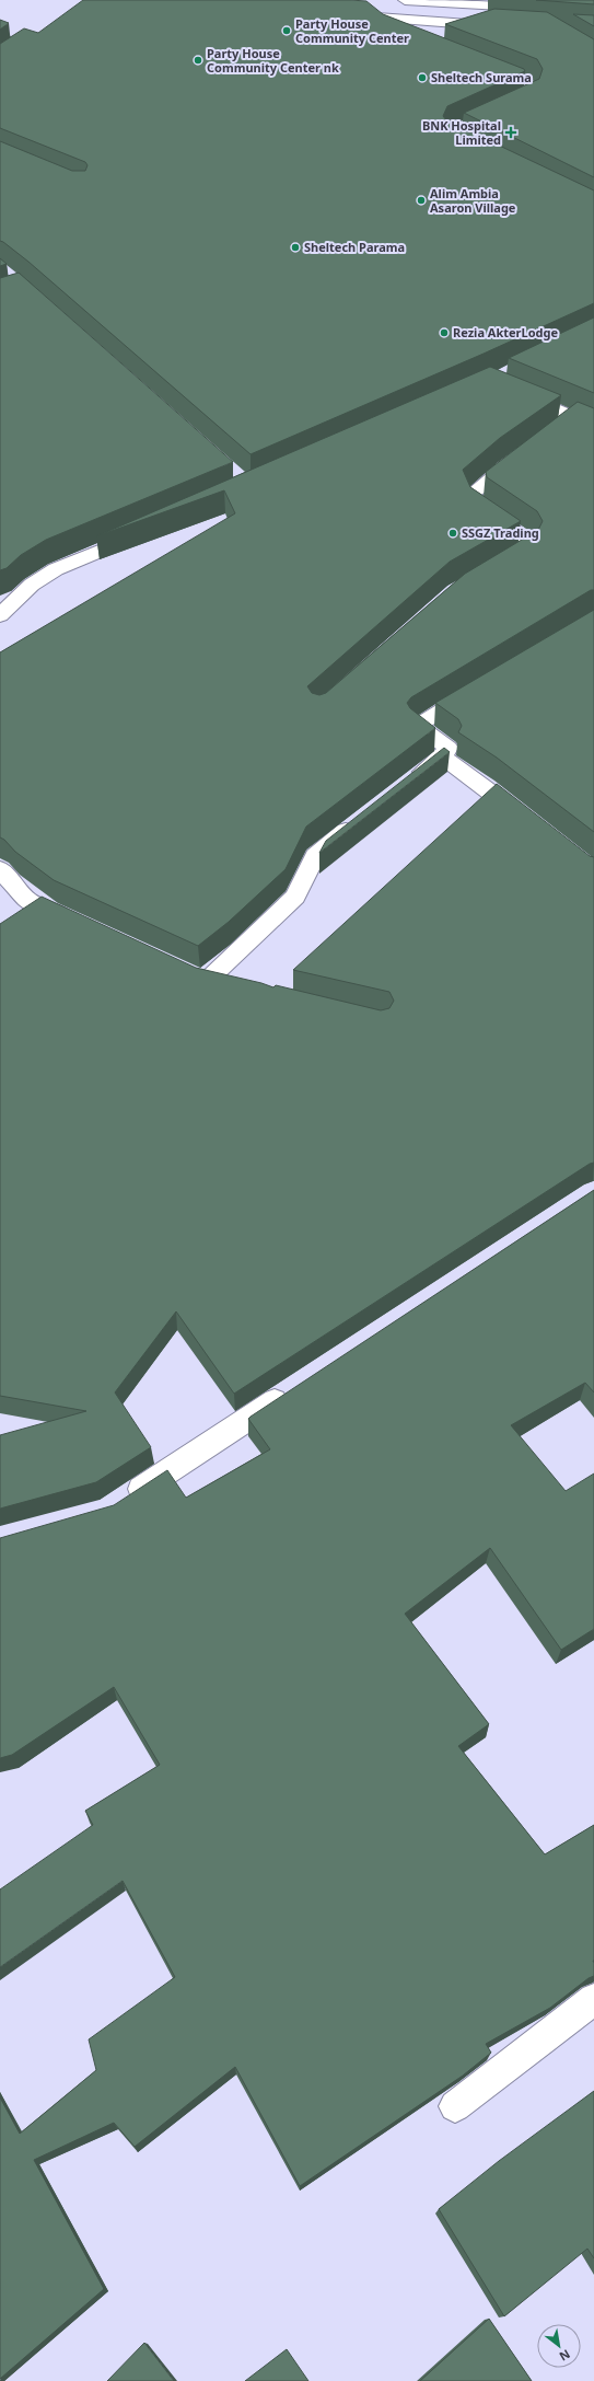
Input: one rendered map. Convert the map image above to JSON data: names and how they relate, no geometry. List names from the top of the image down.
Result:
{
  "places": {
    "other": [
      "Party House Community Center",
      "Party House Community Center nk",
      "Sheltech Surama",
      "Alim Ambia Asaron Village",
      "Sheltech Parama",
      "Rezia AkterLodge",
      "SSGZ Trading"
    ],
    "health": ["BNK Hospital Limited"]
  },
  "north": "bottom right"
}
